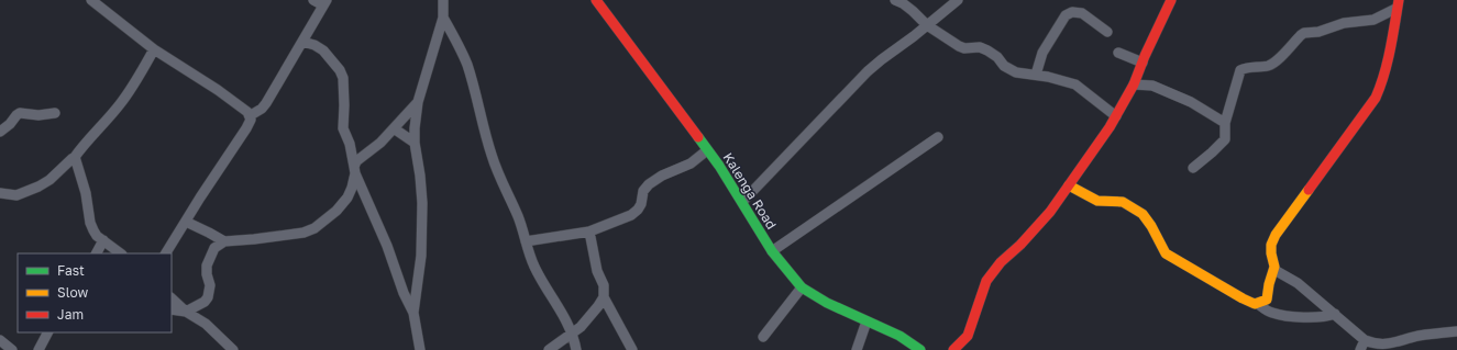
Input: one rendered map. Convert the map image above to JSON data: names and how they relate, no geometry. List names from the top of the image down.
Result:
{
  "streets": {
    "street": ["Kalenga Road"]
  },
  "legend": ["Fast", "Slow", "Jam"]
}
